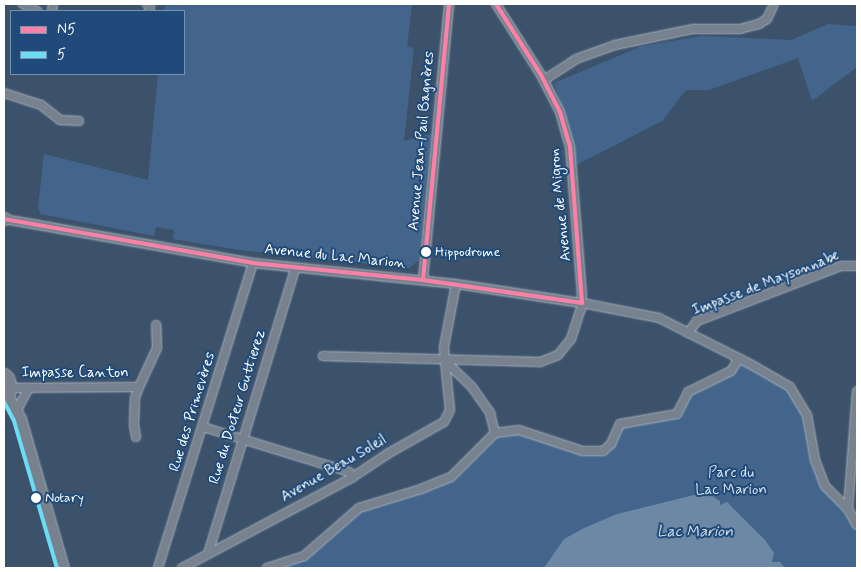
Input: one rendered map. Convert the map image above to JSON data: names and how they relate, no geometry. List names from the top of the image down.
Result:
{
  "streets": {
    "street": [
      "Avenue Jean-Paul Bagnères",
      "Avenue de Migron",
      "Avenue du Lac Marion",
      "Impasse de Maysonnabe",
      "Impasse Canton",
      "Rue du Docteur Guttierez",
      "Rue des Primevères",
      "Avenue Beau Soleil"
    ]
  },
  "crossings": [
    ["Avenue Jean-Paul Bagnères", "Avenue du Lac Marion"],
    ["Avenue de Migron", "Avenue du Lac Marion"],
    ["Avenue du Lac Marion", "Impasse de Maysonnabe"],
    ["Avenue du Lac Marion", "Rue du Docteur Guttierez"],
    ["Avenue du Lac Marion", "Rue des Primevères"],
    ["Avenue du Lac Marion", "Avenue Beau Soleil"],
    ["Rue du Docteur Guttierez", "Avenue Beau Soleil"]
  ],
  "water": ["Lac Marion"],
  "parks": ["Parc du Lac Marion"],
  "places": ["Hippodrome", "Notary"],
  "lines": ["transit line N5", "transit line 5"],
  "legend": ["N5", "5"]
}
